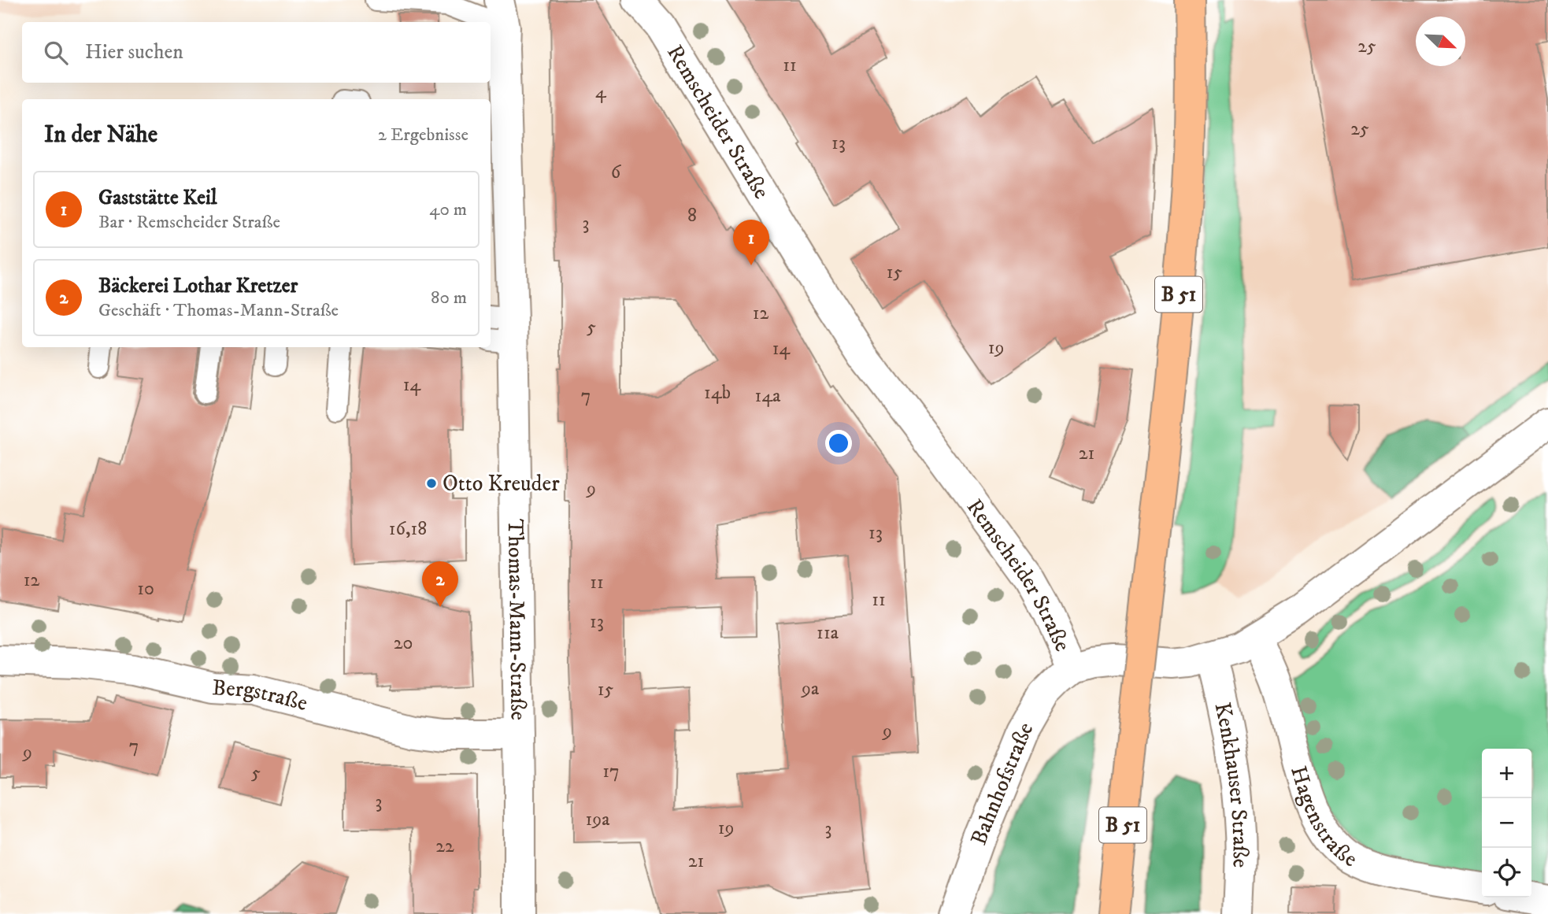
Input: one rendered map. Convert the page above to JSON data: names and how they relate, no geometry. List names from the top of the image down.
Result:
{
  "streets": {
    "main road": ["B 51"],
    "street": [
      "Remscheider Straße",
      "Thomas-Mann-Straße",
      "Bergstraße",
      "Bahnhofstraße",
      "Kenkhauser Straße",
      "Hagenstraße"
    ]
  },
  "crossings": [
    ["Remscheider Straße", "Bahnhofstraße"],
    ["Remscheider Straße", "Kenkhauser Straße"],
    ["Remscheider Straße", "Hagenstraße"],
    ["Thomas-Mann-Straße", "Bergstraße"]
  ],
  "places": ["Otto Kreuder"],
  "house_numbers": [
    "25",
    "11",
    "4",
    "25",
    "13",
    "6",
    "8",
    "3",
    "15",
    "12",
    "5",
    "19",
    "14",
    "14",
    "14b",
    "7",
    "14a",
    "21",
    "9",
    "16,18",
    "13",
    "12",
    "11",
    "10",
    "11",
    "13",
    "11a",
    "20",
    "9a",
    "15",
    "9",
    "7",
    "9",
    "17",
    "5",
    "3",
    "19a",
    "19",
    "3",
    "22",
    "21"
  ],
  "north": "bottom right",
  "page": {
    "search": "Hier suchen",
    "heading": ["In der Nähe", "2 Ergebnisse"],
    "list": [
      {
        "mark": "1",
        "name": "Gaststätte Keil",
        "note": "Bar · Remscheider Straße",
        "value": "40 m"
      },
      {
        "mark": "2",
        "name": "Bäckerei Lothar Kretzer",
        "note": "Geschäft · Thomas-Mann-Straße",
        "value": "80 m"
      }
    ],
    "pins": ["1", "2"],
    "map_buttons": ["+", "−"]
  }
}
